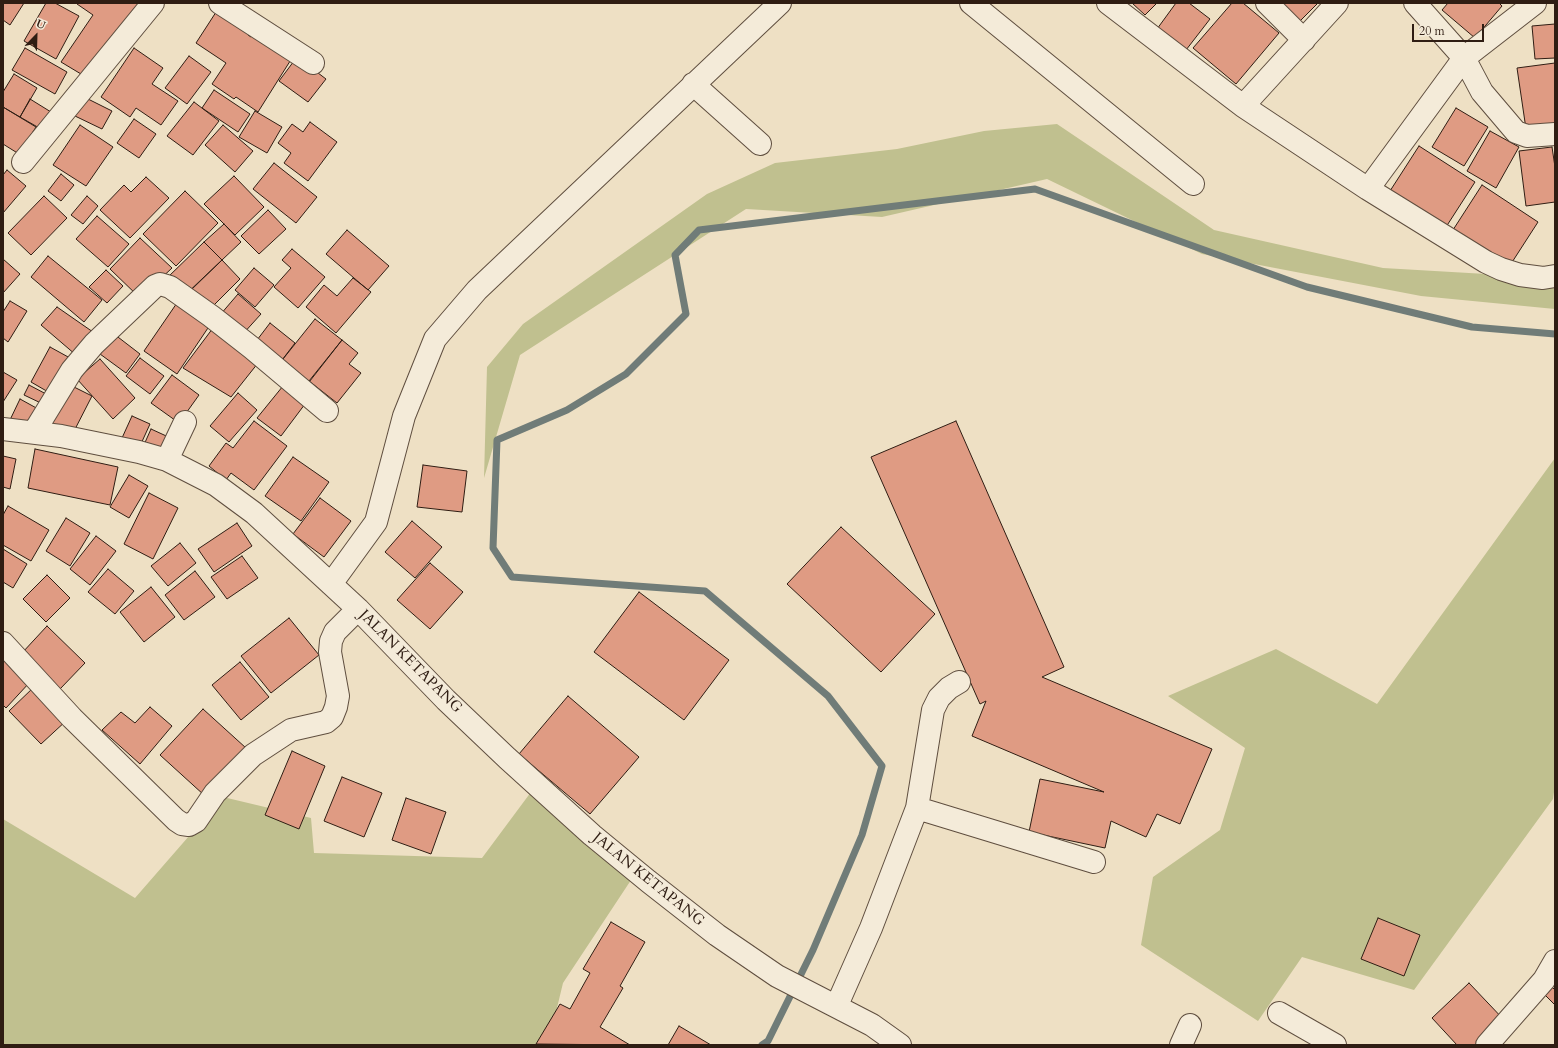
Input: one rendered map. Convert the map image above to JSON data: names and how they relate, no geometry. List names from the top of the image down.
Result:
{
  "streets": {
    "street": ["JALAN KETAPANG"]
  },
  "scale_bar": "20 m",
  "north": "top right"
}
